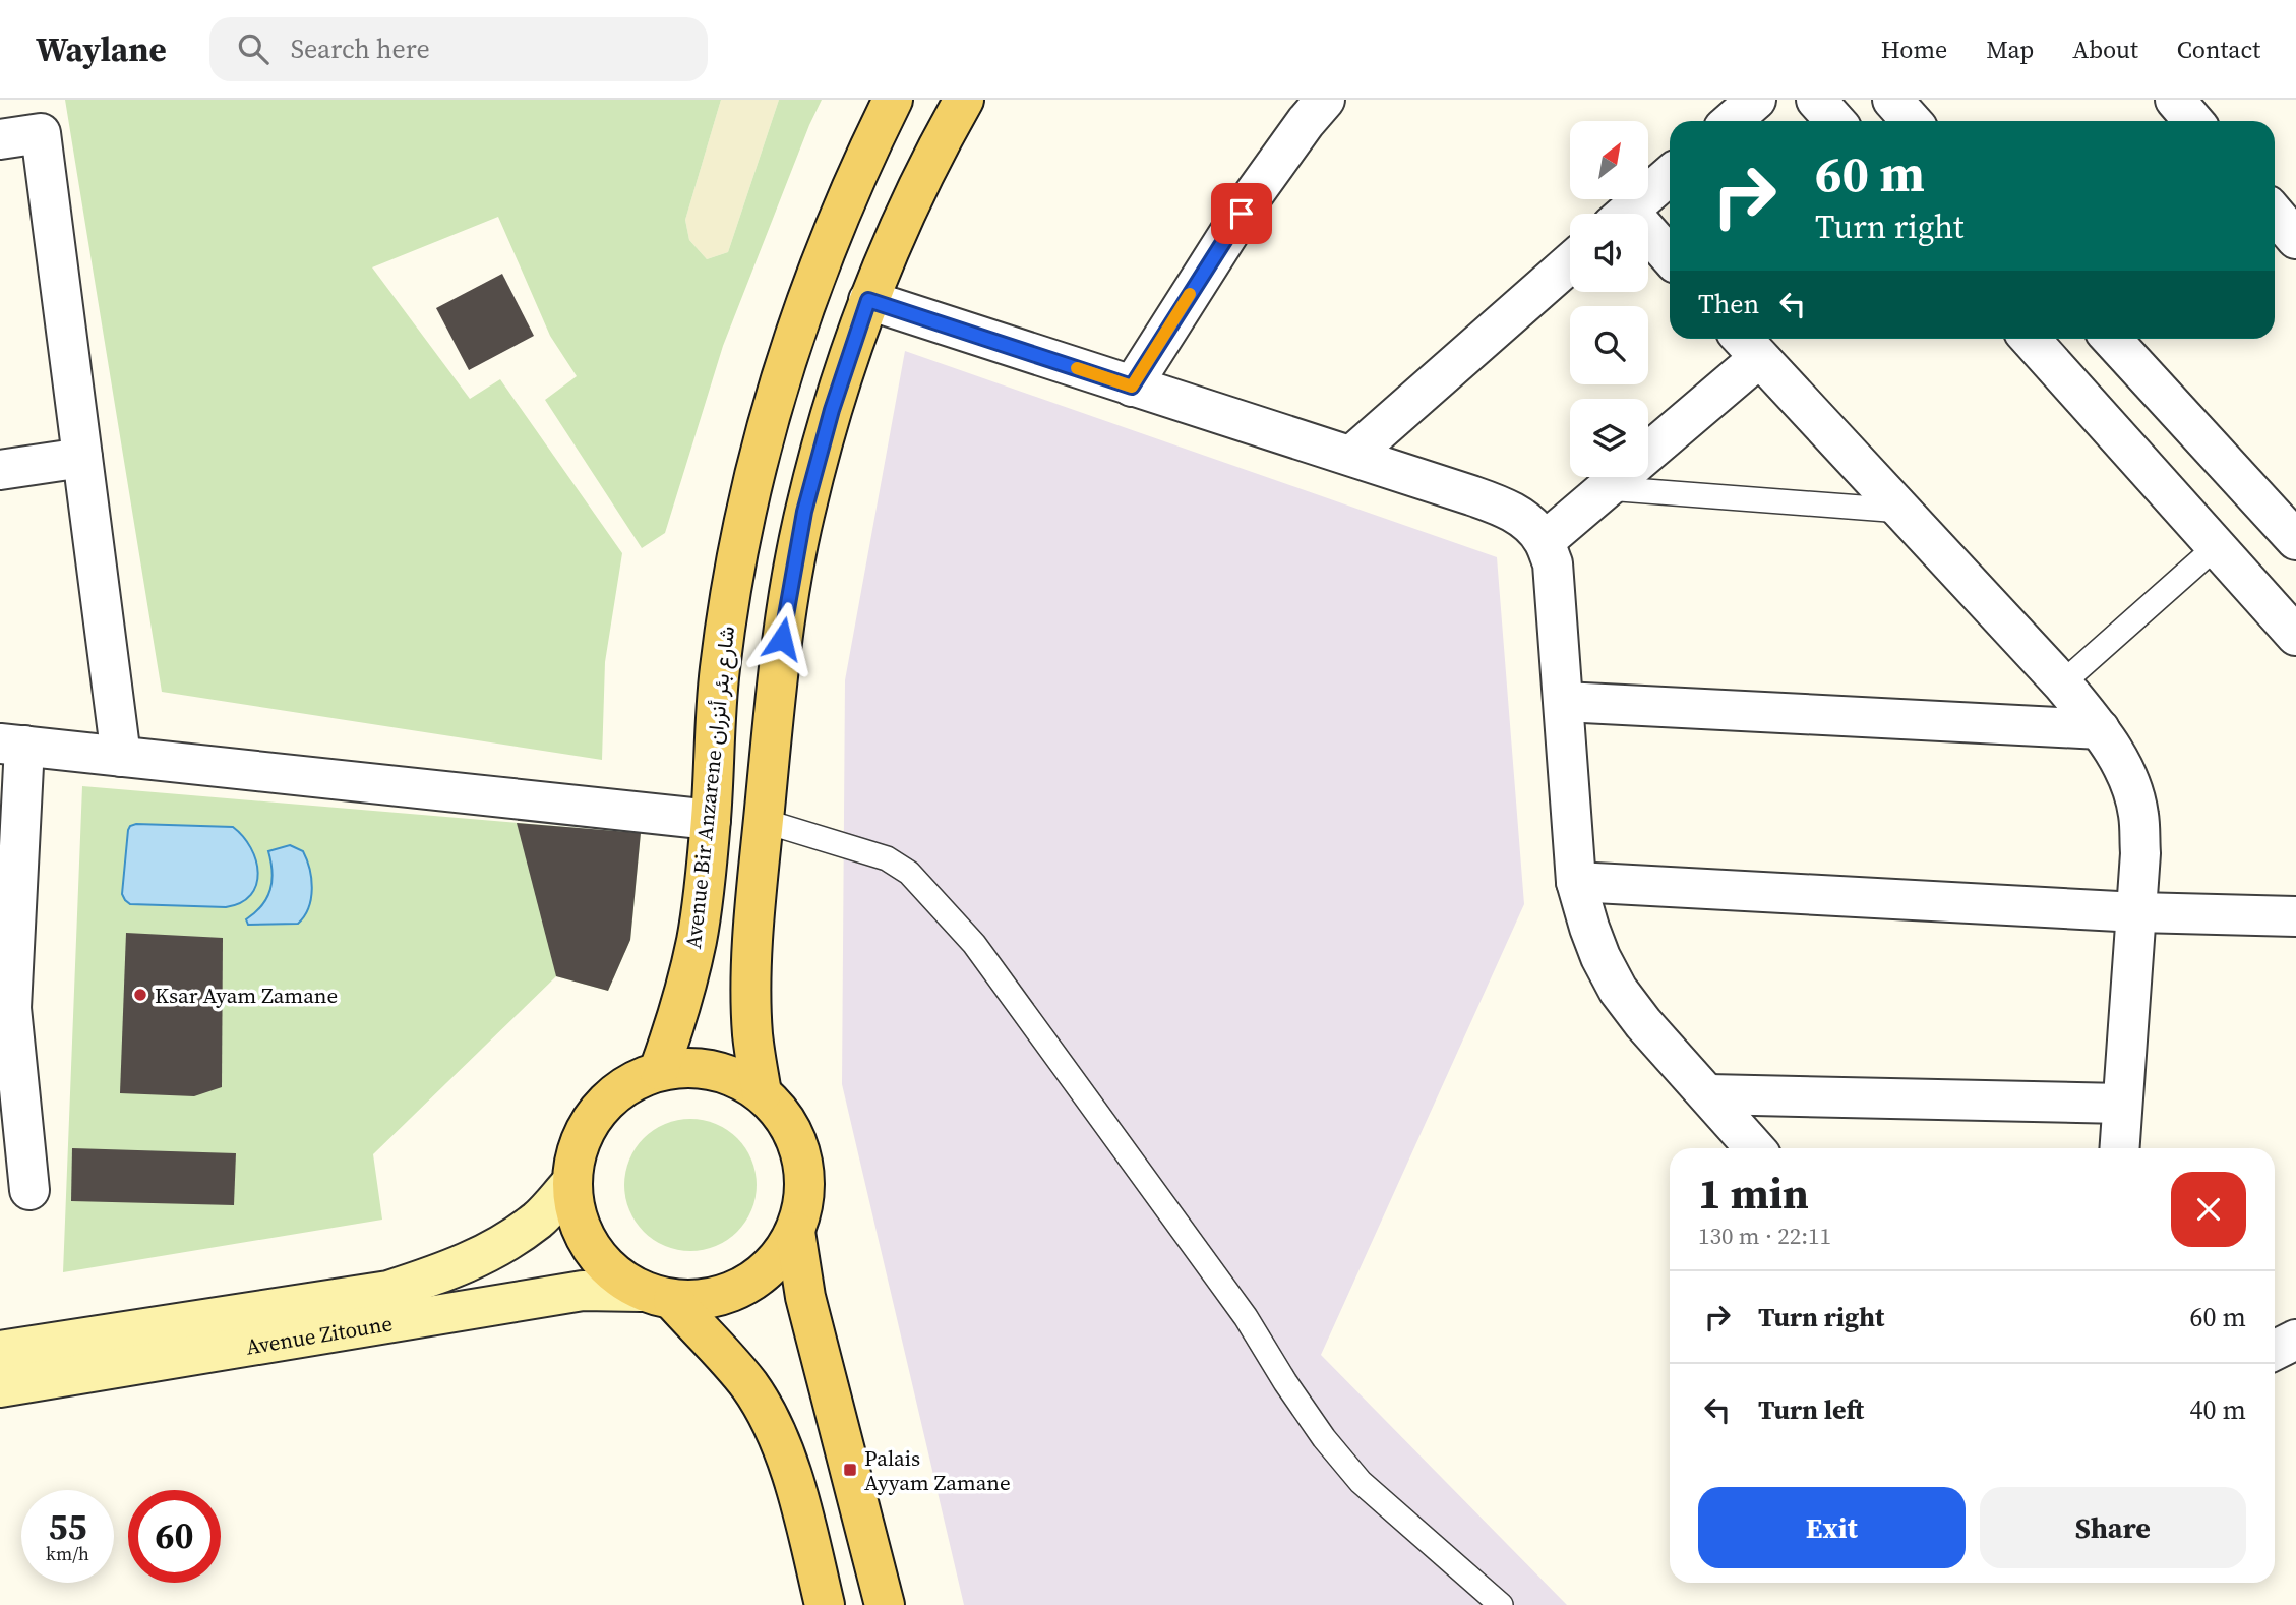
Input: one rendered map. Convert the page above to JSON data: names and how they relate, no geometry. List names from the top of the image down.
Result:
{
  "streets": {
    "main road": ["Avenue Bir Anzarene شارع بئر أنزران", "Avenue Zitoune"]
  },
  "crossings": [
    ["Avenue Bir Anzarene شارع بئر أنزران", "Avenue Zitoune"]
  ],
  "places": {
    "other": ["Ksar Ayam Zamane"],
    "transit": ["Palais Ayyam Zamane"]
  },
  "north": "top right",
  "page": {
    "header": "Waylane",
    "search": "Search here",
    "nav": [
      "Home",
      "Map",
      "About",
      "Contact"
    ],
    "turn": ["60 m", "Turn right"],
    "then": "Then",
    "heading": ["1 min", "130 m · 22:11"],
    "list": [
      {
        "name": "Turn right",
        "value": "60 m"
      },
      {
        "name": "Turn left",
        "value": "40 m"
      }
    ],
    "buttons": ["Exit", "Share"],
    "speed": "55 km/h",
    "limit": "60"
  }
}
